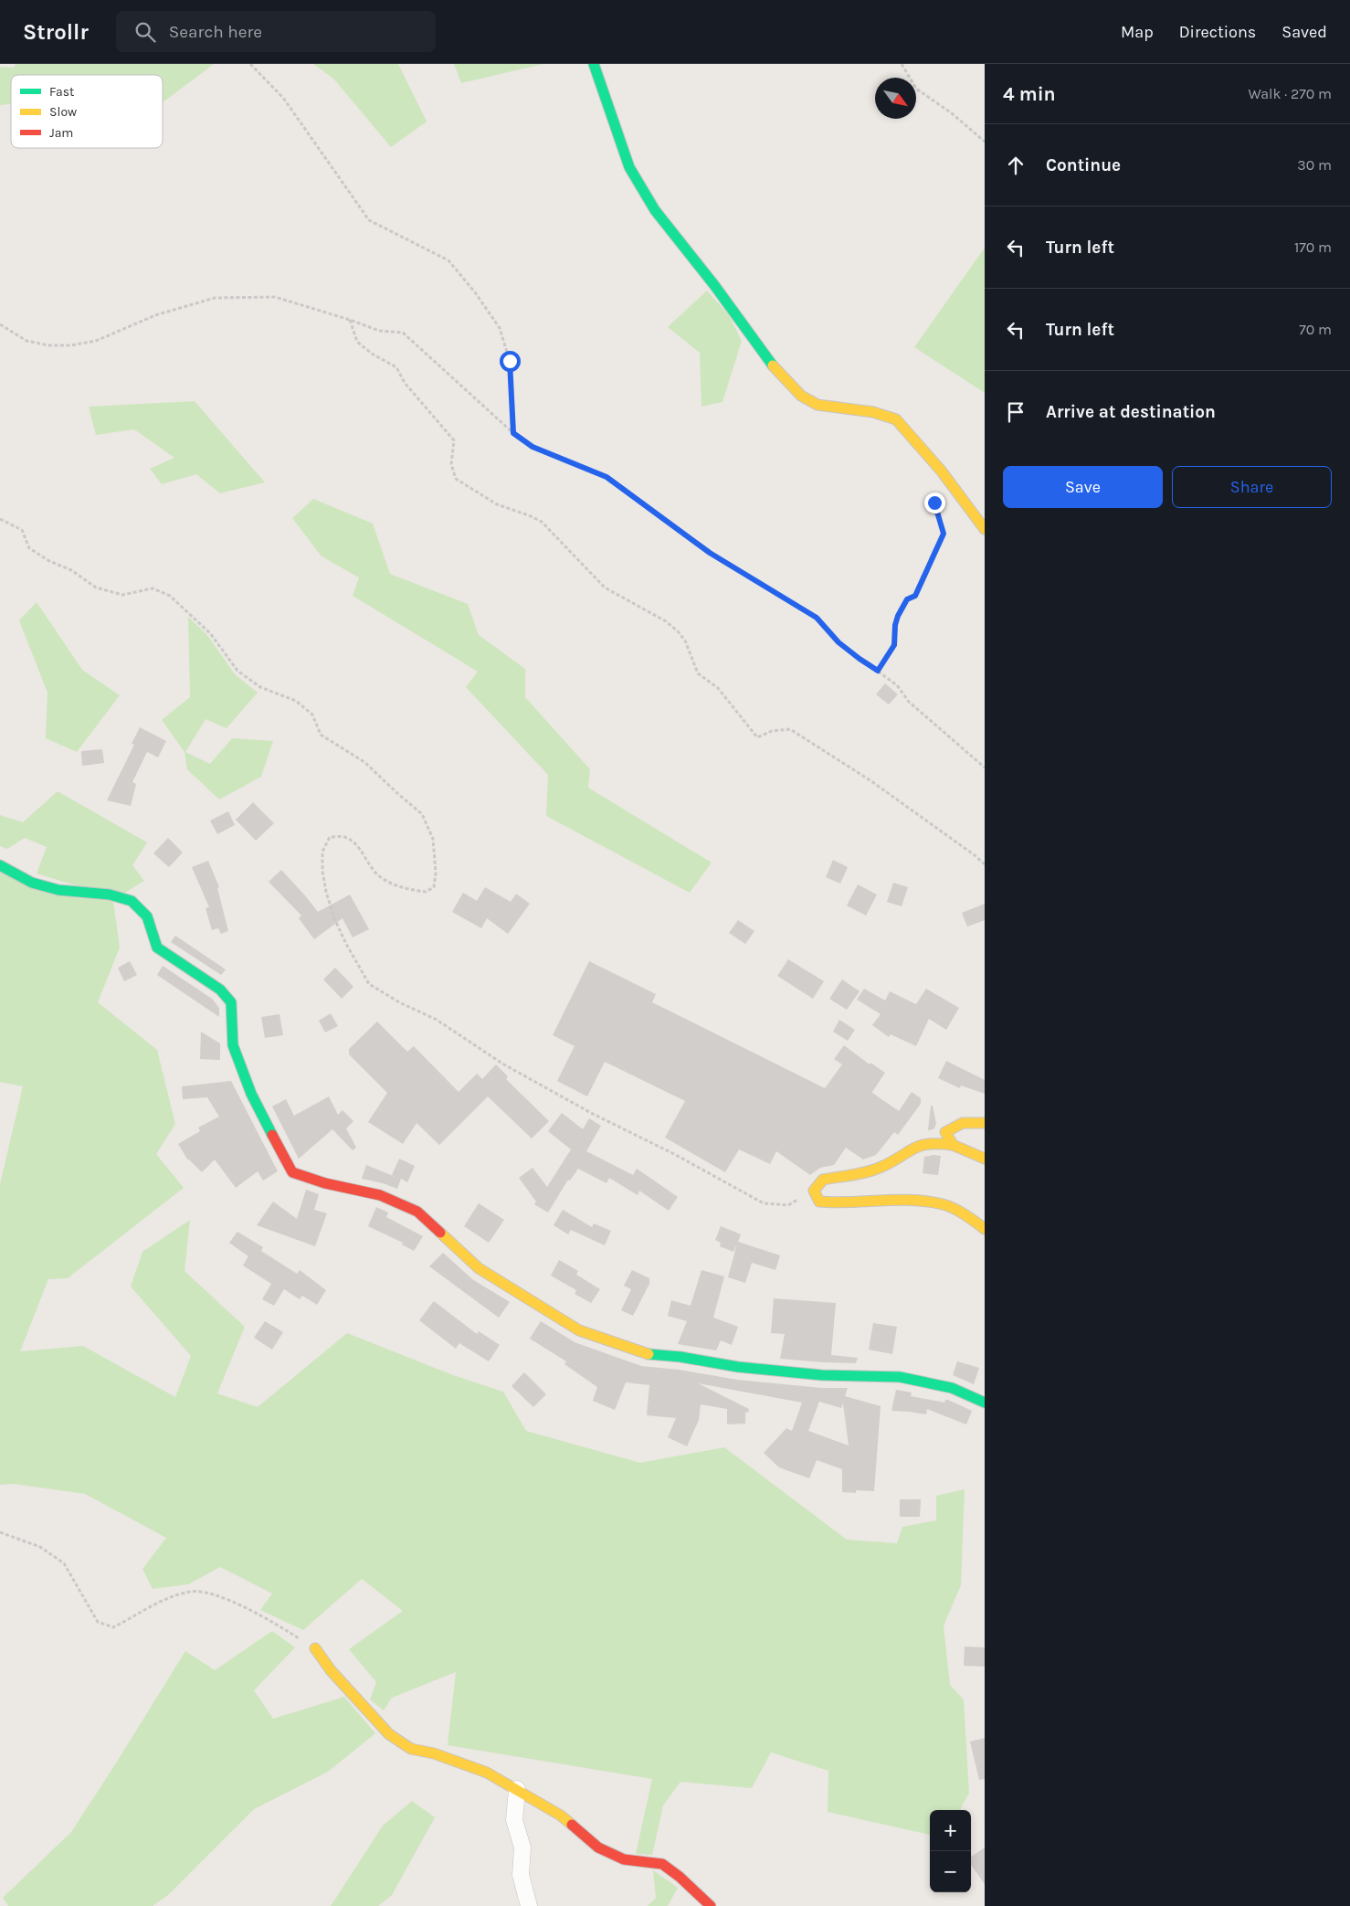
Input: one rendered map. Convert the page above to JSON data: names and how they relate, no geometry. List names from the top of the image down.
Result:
{
  "legend": ["Fast", "Slow", "Jam"],
  "north": "bottom right",
  "page": {
    "header": "Strollr",
    "search": "Search here",
    "nav": ["Map", "Directions", "Saved"],
    "heading": ["4 min", "Walk · 270 m"],
    "list": [
      ["Continue", "30 m"],
      ["Turn left", "170 m"],
      ["Turn left", "70 m"],
      "Arrive at destination"
    ],
    "buttons": ["Save", "Share"],
    "map_buttons": ["+", "−"]
  }
}
